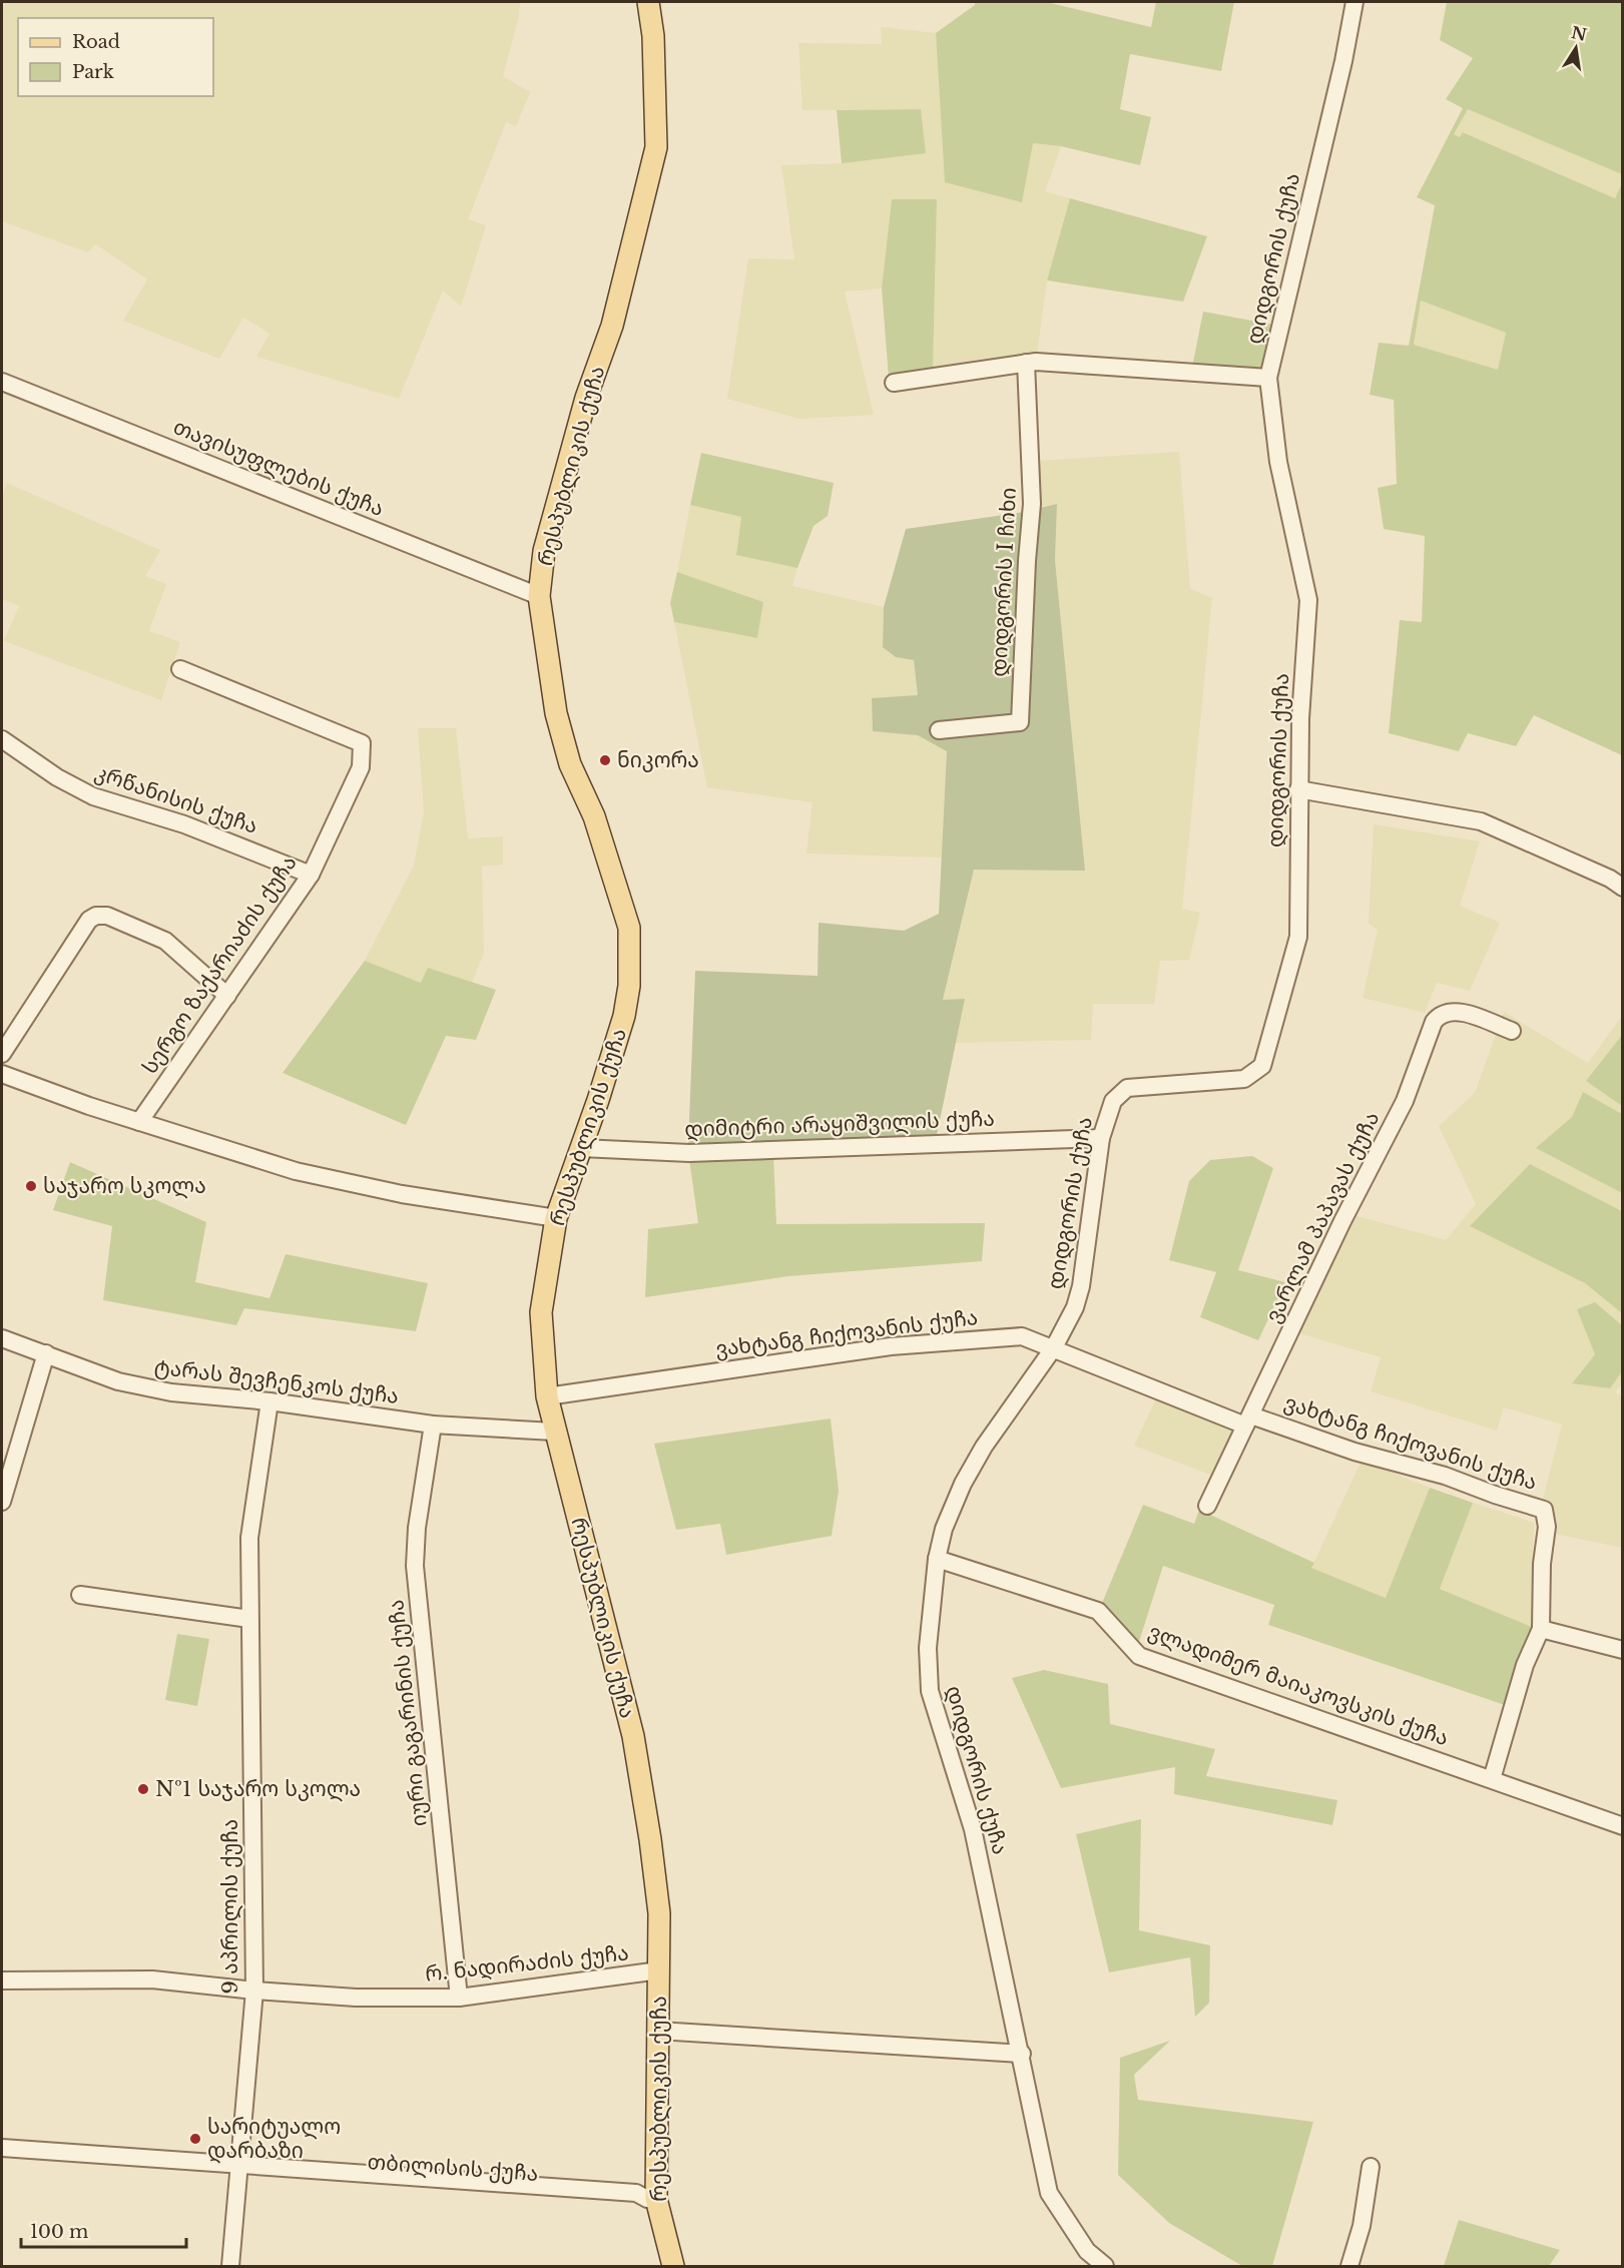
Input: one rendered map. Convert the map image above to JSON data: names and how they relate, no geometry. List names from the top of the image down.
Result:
{
  "streets": {
    "main road": ["რესპუბლიკის ქუჩა"],
    "street": [
      "დიდგორის ქუჩა",
      "თავისუფლების ქუჩა",
      "დიდგორის I ჩიხი",
      "კრწანისის ქუჩა",
      "სერგო ზაქარიაძის ქუჩა",
      "დიმიტრი არაყიშვილის ქუჩა",
      "ვარლამ პაპავას ქუჩა",
      "ვახტანგ ჩიქოვანის ქუჩა",
      "ტარას შევჩენკოს ქუჩა",
      "ვლადიმერ მაიაკოვსკის ქუჩა",
      "იური გაგარინის ქუჩა",
      "9 აპრილის ქუჩა",
      "რ. ნადირაძის ქუჩა",
      "თბილისის ქუჩა"
    ]
  },
  "crossings": [
    ["დიდგორის ქუჩა", "დიმიტრი არაყიშვილის ქუჩა"],
    ["დიდგორის ქუჩა", "ვახტანგ ჩიქოვანის ქუჩა"],
    ["დიდგორის ქუჩა", "ვლადიმერ მაიაკოვსკის ქუჩა"],
    ["რესპუბლიკის ქუჩა", "თავისუფლების ქუჩა"],
    ["რესპუბლიკის ქუჩა", "დიმიტრი არაყიშვილის ქუჩა"],
    ["რესპუბლიკის ქუჩა", "ვახტანგ ჩიქოვანის ქუჩა"],
    ["რესპუბლიკის ქუჩა", "ტარას შევჩენკოს ქუჩა"],
    ["რესპუბლიკის ქუჩა", "რ. ნადირაძის ქუჩა"],
    ["რესპუბლიკის ქუჩა", "თბილისის ქუჩა"],
    ["კრწანისის ქუჩა", "სერგო ზაქარიაძის ქუჩა"],
    ["ვარლამ პაპავას ქუჩა", "ვახტანგ ჩიქოვანის ქუჩა"],
    ["ტარას შევჩენკოს ქუჩა", "იური გაგარინის ქუჩა"],
    ["ტარას შევჩენკოს ქუჩა", "9 აპრილის ქუჩა"],
    ["იური გაგარინის ქუჩა", "რ. ნადირაძის ქუჩა"],
    ["9 აპრილის ქუჩა", "რ. ნადირაძის ქუჩა"],
    ["9 აპრილის ქუჩა", "თბილისის ქუჩა"]
  ],
  "places": [
    "ნიკორა",
    "საჯარო სკოლა",
    "№1 საჯარო სკოლა",
    "სარიტუალო დარბაზი"
  ],
  "legend": ["Road", "Park"],
  "scale_bar": "100 m",
  "north": "top"
}
